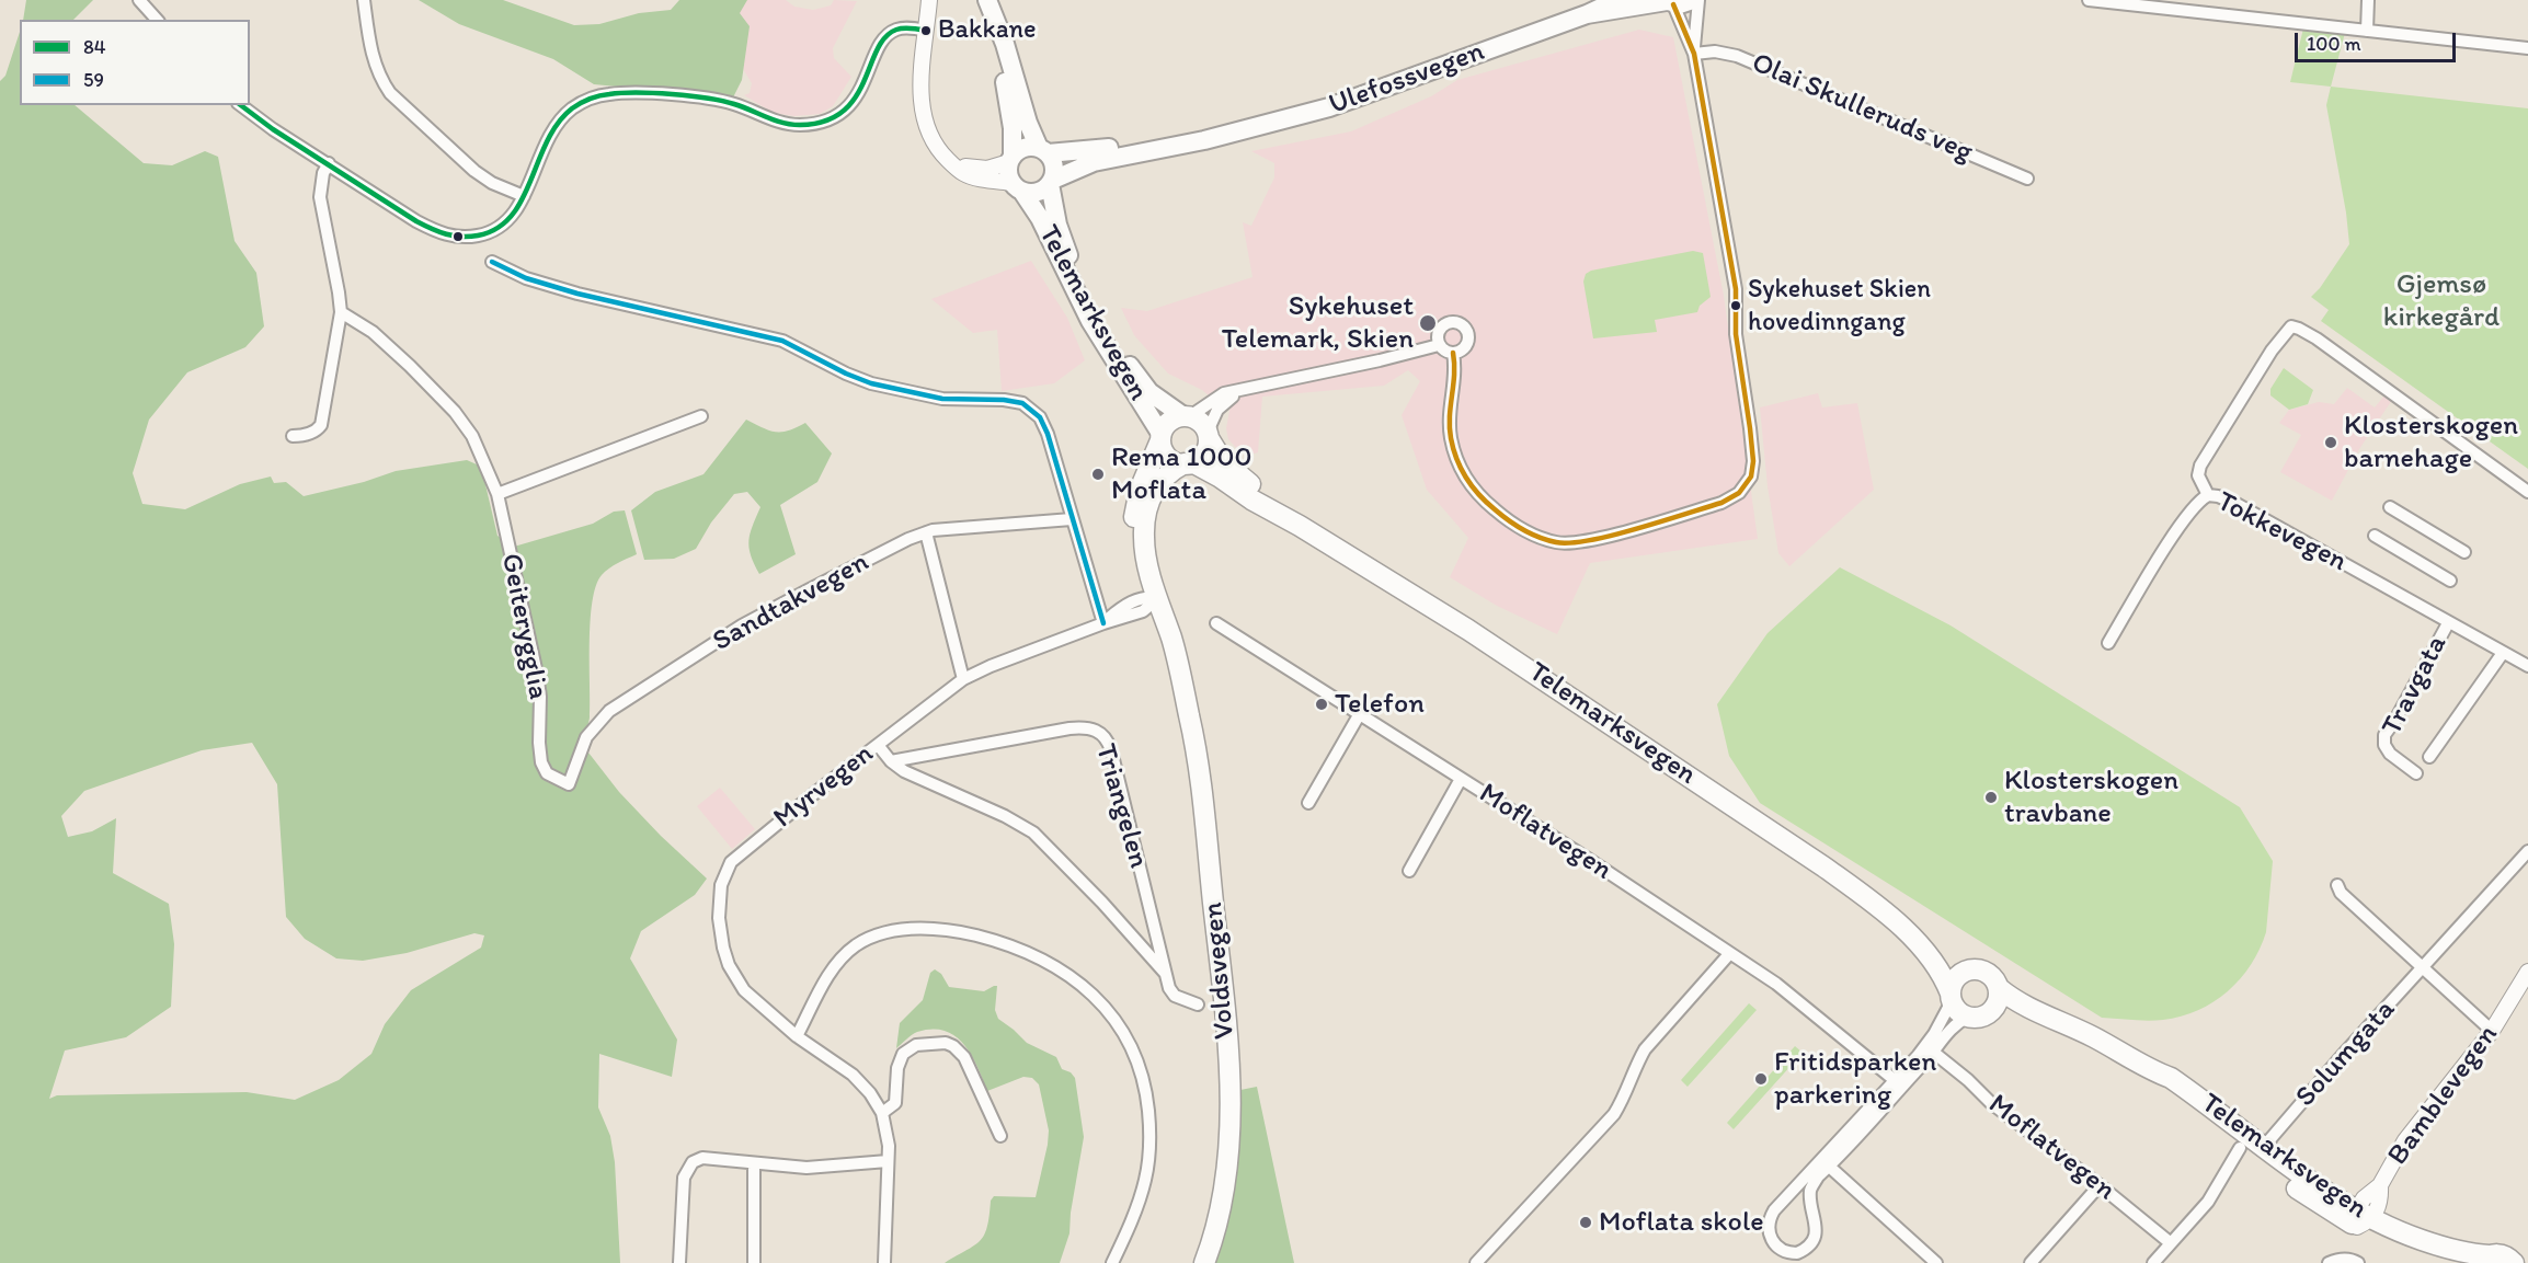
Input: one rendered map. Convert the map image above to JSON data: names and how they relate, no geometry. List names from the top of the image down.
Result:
{
  "streets": {
    "highway": ["Telemarksvegen", "Voldsvegen"],
    "main road": ["Ulefossvegen"],
    "street": [
      "Olai Skulleruds veg",
      "Tokkevegen",
      "Sandtakvegen",
      "Geiterygglia",
      "Travgata",
      "Myrvegen",
      "Triangelen",
      "Moflatvegen",
      "Solumgata",
      "Bamblevegen"
    ]
  },
  "crossings": [
    ["Ulefossvegen", "Telemarksvegen"],
    ["Telemarksvegen", "Voldsvegen"],
    ["Telemarksvegen", "Bamblevegen"],
    ["Tokkevegen", "Travgata"],
    ["Sandtakvegen", "Geiterygglia"],
    ["Myrvegen", "Triangelen"],
    ["Myrvegen", "Voldsvegen"]
  ],
  "parks": ["Gjemsø kirkegård"],
  "places": [
    "Bakkane",
    "Sykehuset Skien hovedinngang",
    "Sykehuset Telemark, Skien",
    "Klosterskogen barnehage",
    "Rema 1000 Moflata",
    "Telefon",
    "Klosterskogen travbane",
    "Fritidsparken parkering",
    "Moflata skole"
  ],
  "lines": ["transit line 84", "transit line 59"],
  "legend": ["84", "59"],
  "scale_bar": "100 m"
}
